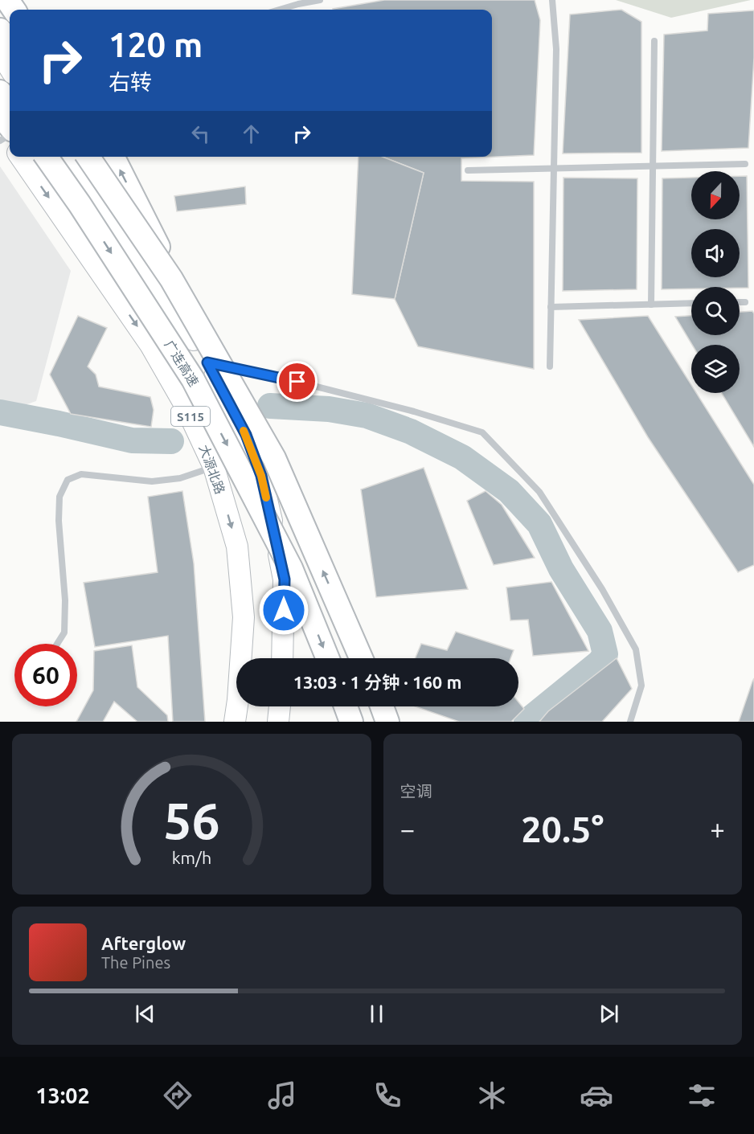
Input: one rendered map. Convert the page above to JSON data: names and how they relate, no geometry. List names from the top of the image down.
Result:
{
  "streets": {
    "highway": ["广连高速"],
    "main road": ["S115", "大源北路"]
  },
  "north": "bottom",
  "page": {
    "turn": ["120 m", "右转"],
    "limit": "60",
    "trip": "13:03 · 1 分钟 · 160 m",
    "tile": "空调",
    "heat": ["−", "20.5°", "+"],
    "song": ["Afterglow", "The Pines"],
    "tabs": "13:02",
    "gauge": ["56", "km/h"]
  }
}
